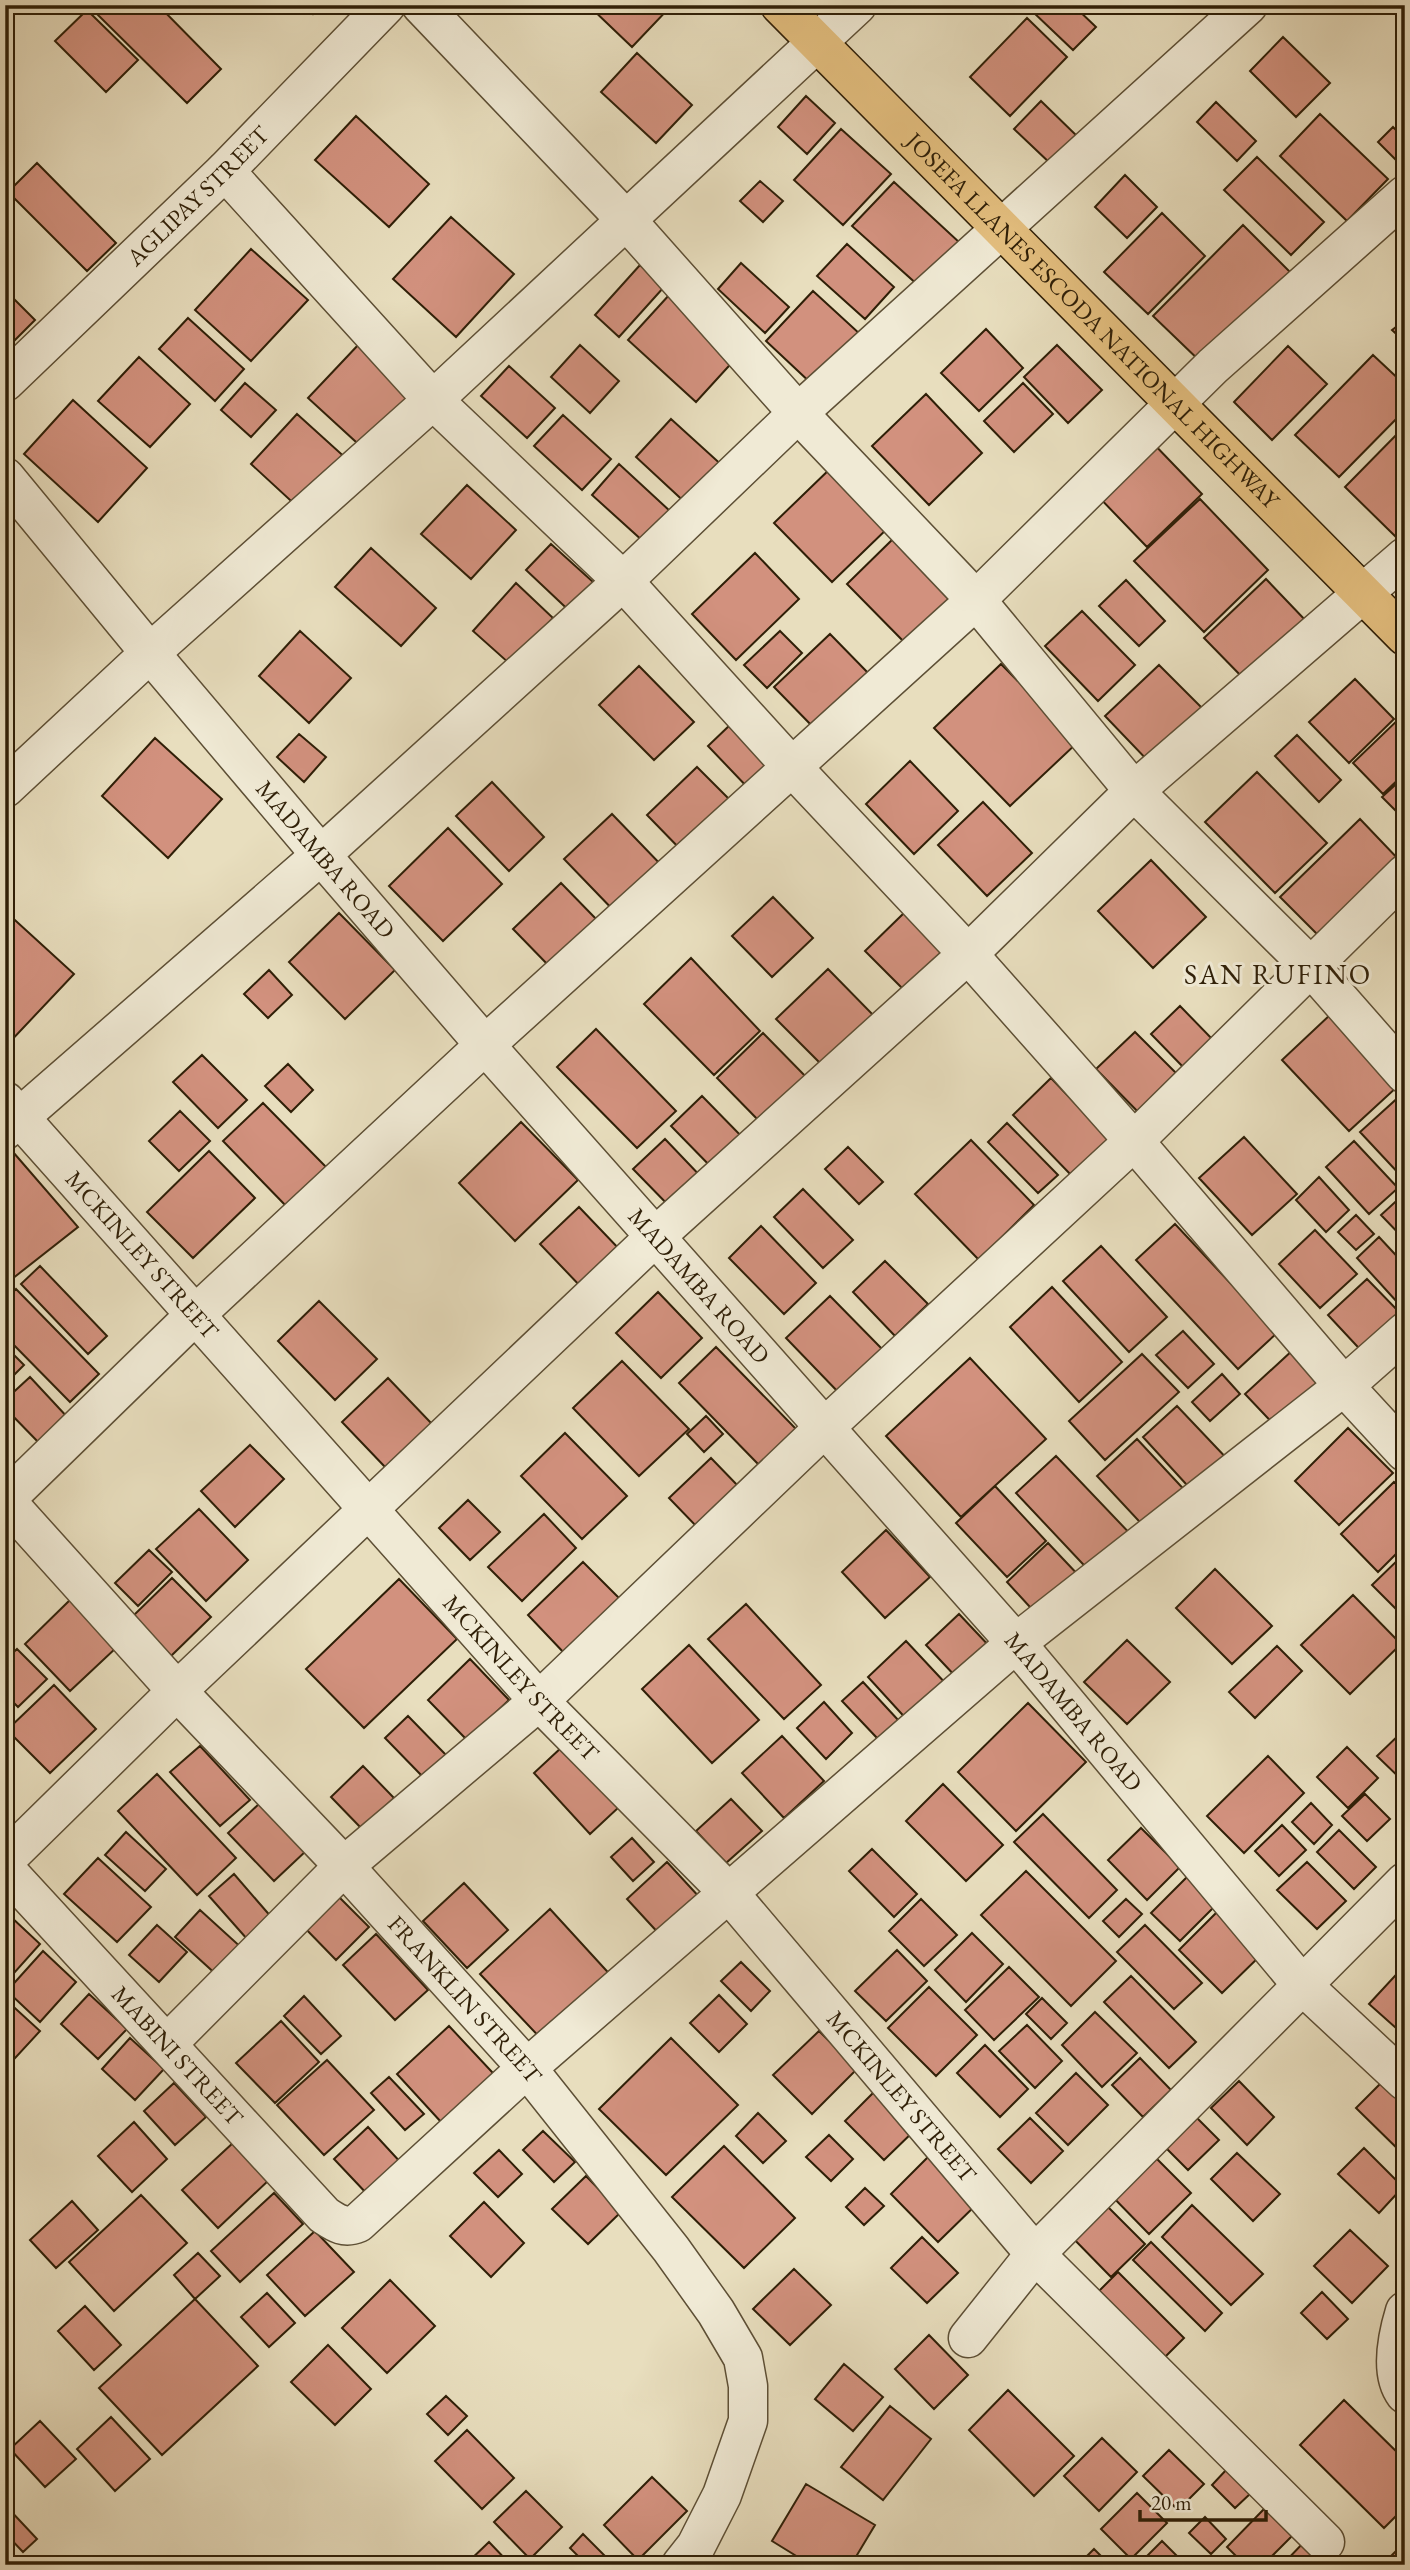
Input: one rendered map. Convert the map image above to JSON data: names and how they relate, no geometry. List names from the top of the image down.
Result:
{
  "streets": {
    "main road": ["JOSEFA LLANES ESCODA NATIONAL HIGHWAY"],
    "street": [
      "AGLIPAY STREET",
      "MADAMBA ROAD",
      "MCKINLEY STREET",
      "FRANKLIN STREET",
      "MABINI STREET"
    ]
  },
  "crossings": [
    ["FRANKLIN STREET", "MABINI STREET"]
  ],
  "districts": ["SAN RUFINO"],
  "scale_bar": "20 m"
}
